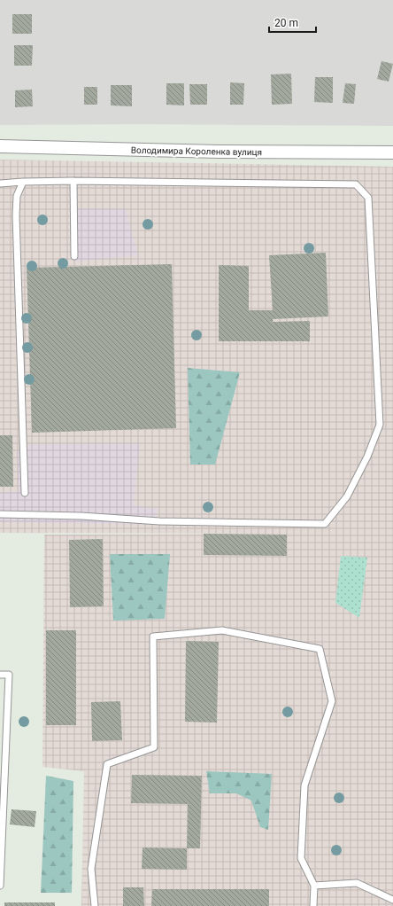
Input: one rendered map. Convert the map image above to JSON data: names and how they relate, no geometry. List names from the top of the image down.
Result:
{
  "streets": {
    "street": ["Володимира Короленка вулиця"]
  },
  "scale_bar": "20 m"
}
